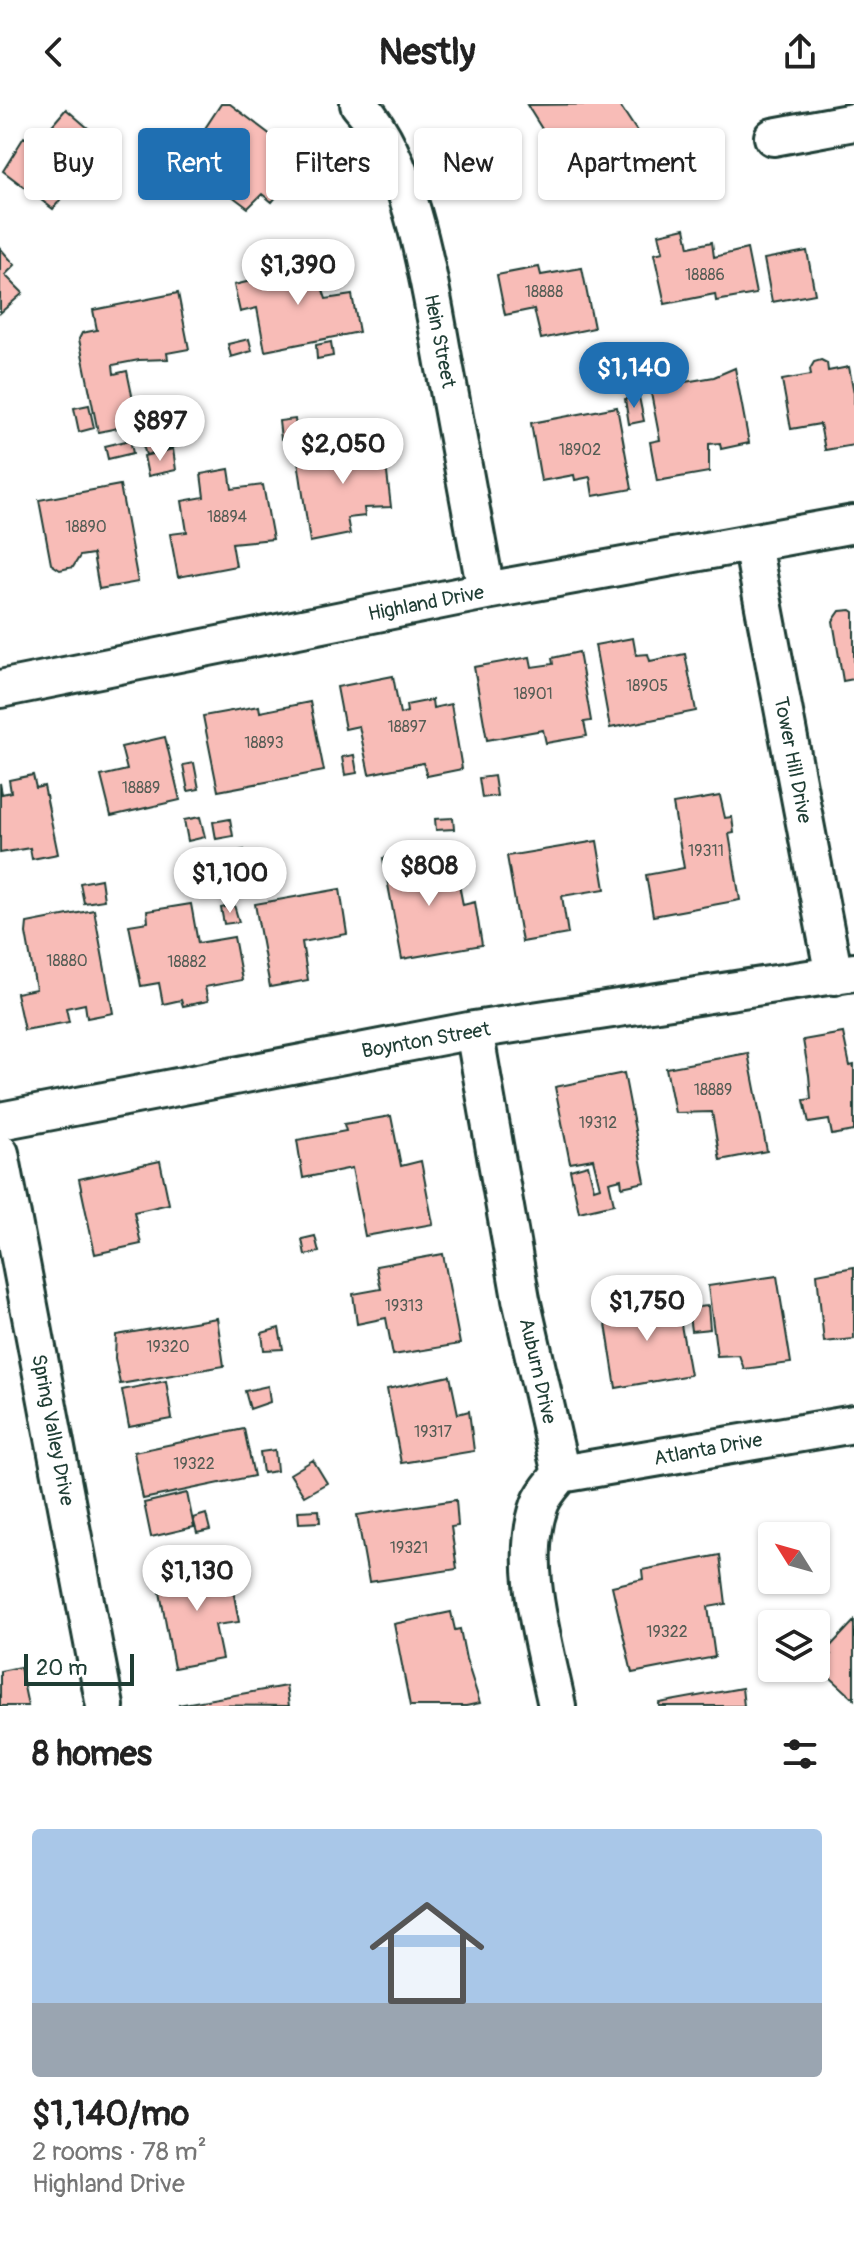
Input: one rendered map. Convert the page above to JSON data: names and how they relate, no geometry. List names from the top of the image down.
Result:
{
  "streets": {
    "street": [
      "Hein Street",
      "Highland Drive",
      "Tower Hill Drive",
      "Boynton Street",
      "Auburn Drive",
      "Spring Valley Drive",
      "Atlanta Drive"
    ]
  },
  "crossings": [
    ["Hein Street", "Highland Drive"],
    ["Highland Drive", "Tower Hill Drive"],
    ["Tower Hill Drive", "Boynton Street"],
    ["Boynton Street", "Auburn Drive"],
    ["Auburn Drive", "Atlanta Drive"]
  ],
  "house_numbers": [
    "18886",
    "18888",
    "18902",
    "18894",
    "18890",
    "18905",
    "18901",
    "18897",
    "18893",
    "18889",
    "19311",
    "18880",
    "18882",
    "18889",
    "19312",
    "19313",
    "19320",
    "19317",
    "19322",
    "19321",
    "19322"
  ],
  "scale_bar": "20 m",
  "north": "top left",
  "page": {
    "header": "Nestly",
    "chip": [
      "Buy",
      "Rent",
      "Filters",
      "New",
      "Apartment"
    ],
    "price": [
      "$1,390",
      "$1,140",
      "$897",
      "$2,050",
      "$808",
      "$1,100",
      "$1,750",
      "$1,130"
    ],
    "scale": "20 m",
    "heading": "8 homes",
    "list": [
      {
        "name": "$1,140/mo",
        "note": "2 rooms · 78 m² · Highland Drive"
      }
    ]
  }
}
